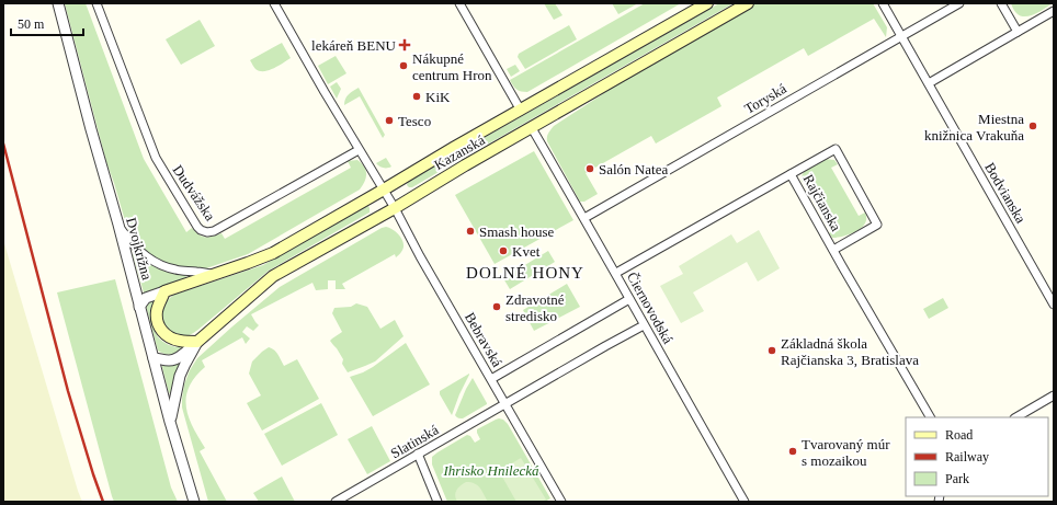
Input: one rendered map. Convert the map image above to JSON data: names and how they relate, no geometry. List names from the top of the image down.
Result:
{
  "streets": {
    "main road": ["Kazanská"],
    "street": [
      "Toryská",
      "Dudvážska",
      "Bodvianska",
      "Rajčianska",
      "Dvojkrížna",
      "Čiernovodská",
      "Bebravská",
      "Slatinská"
    ]
  },
  "crossings": [
    ["Toryská", "Bodvianska"],
    ["Toryská", "Čiernovodská"],
    ["Kazanská", "Dvojkrížna"],
    ["Kazanská", "Čiernovodská"],
    ["Kazanská", "Bebravská"],
    ["Rajčianska", "Čiernovodská"],
    ["Čiernovodská", "Slatinská"],
    ["Bebravská", "Slatinská"]
  ],
  "districts": ["DOLNÉ HONY"],
  "parks": ["Ihrisko Hnilecká"],
  "places": {
    "health": ["lekáreň BENU"],
    "other": [
      "Nákupné centrum Hron",
      "KiK",
      "Tesco",
      "Miestna knižnica Vrakuňa",
      "Salón Natea",
      "Smash house",
      "Kvet",
      "Zdravotné stredisko",
      "Základná škola Rajčianska 3, Bratislava",
      "Tvarovaný múr s mozaikou"
    ]
  },
  "legend": ["Road", "Railway", "Park"],
  "scale_bar": "50 m"
}
